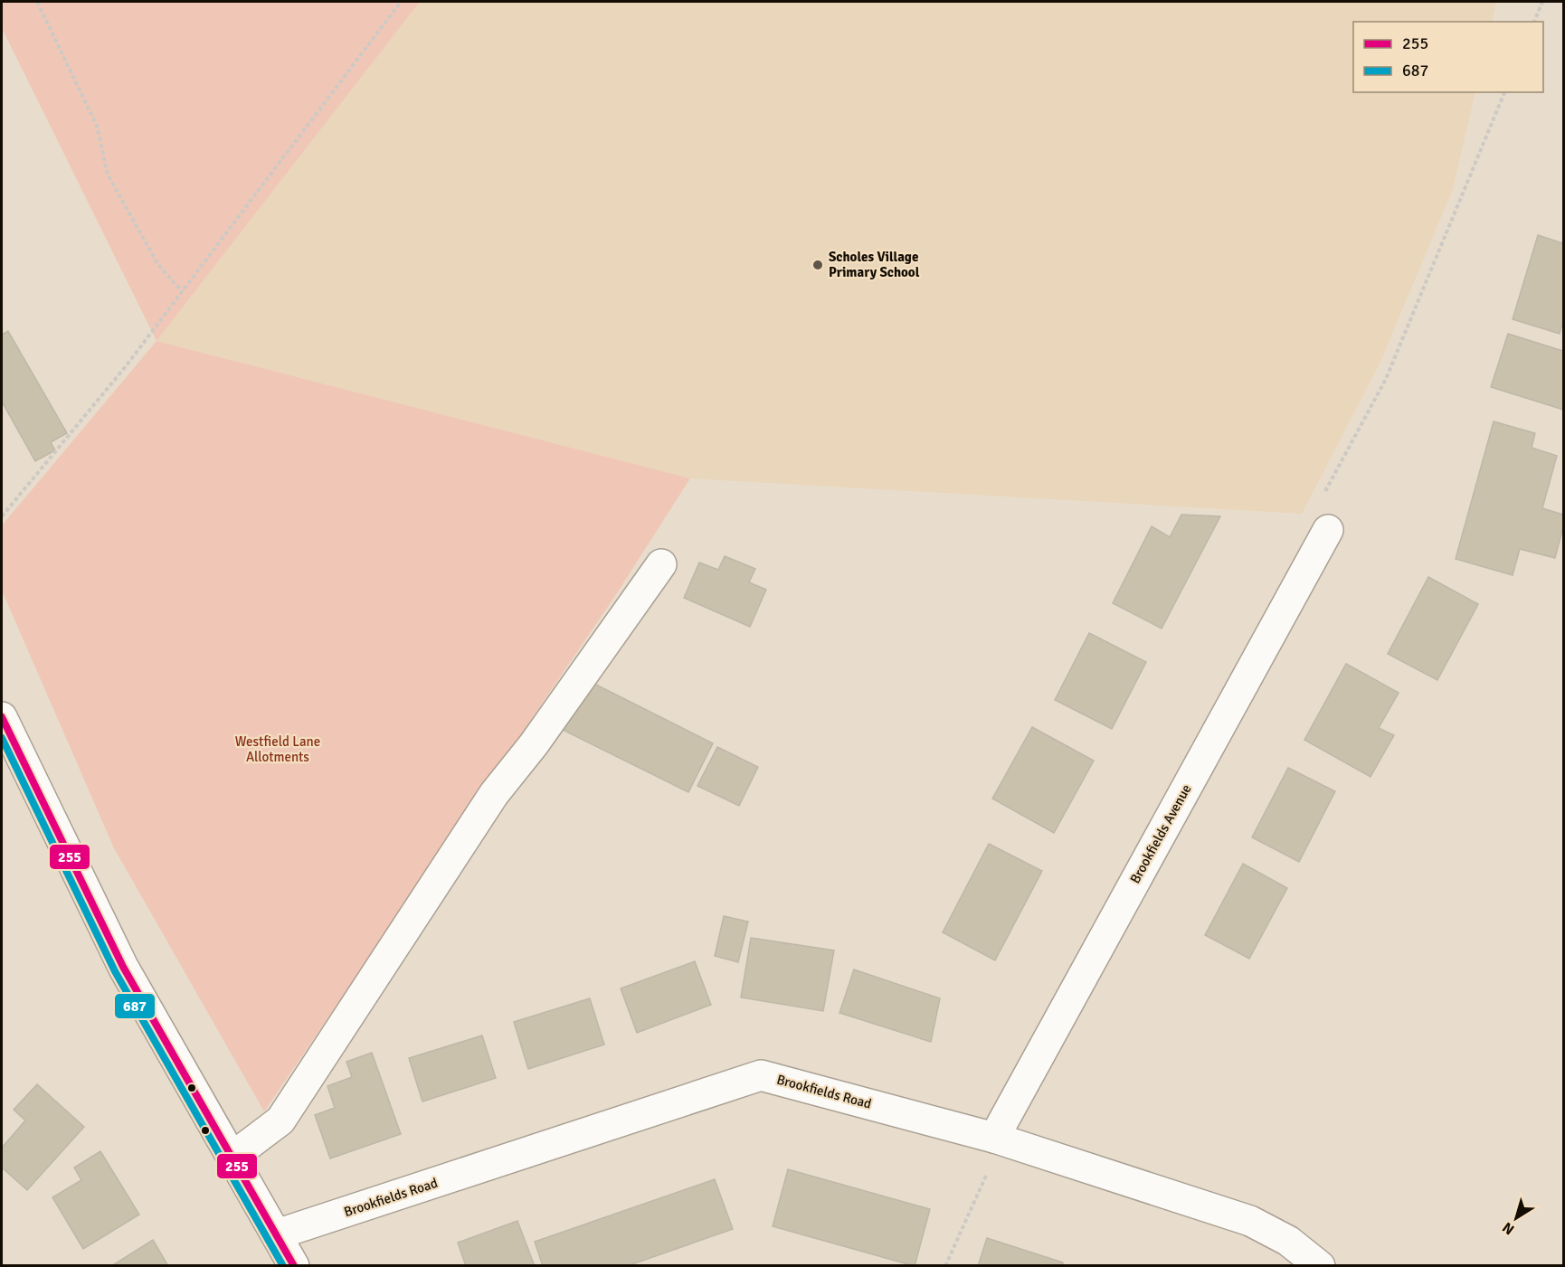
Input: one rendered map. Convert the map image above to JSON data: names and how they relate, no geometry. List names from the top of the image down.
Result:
{
  "streets": {
    "street": ["Brookfields Avenue", "Brookfields Road"]
  },
  "crossings": [
    ["Brookfields Avenue", "Brookfields Road"]
  ],
  "parks": ["Westfield Lane Allotments"],
  "places": ["Scholes Village Primary School"],
  "lines": ["transit line 255", "transit line 687"],
  "legend": ["255", "687"],
  "north": "bottom left"
}
